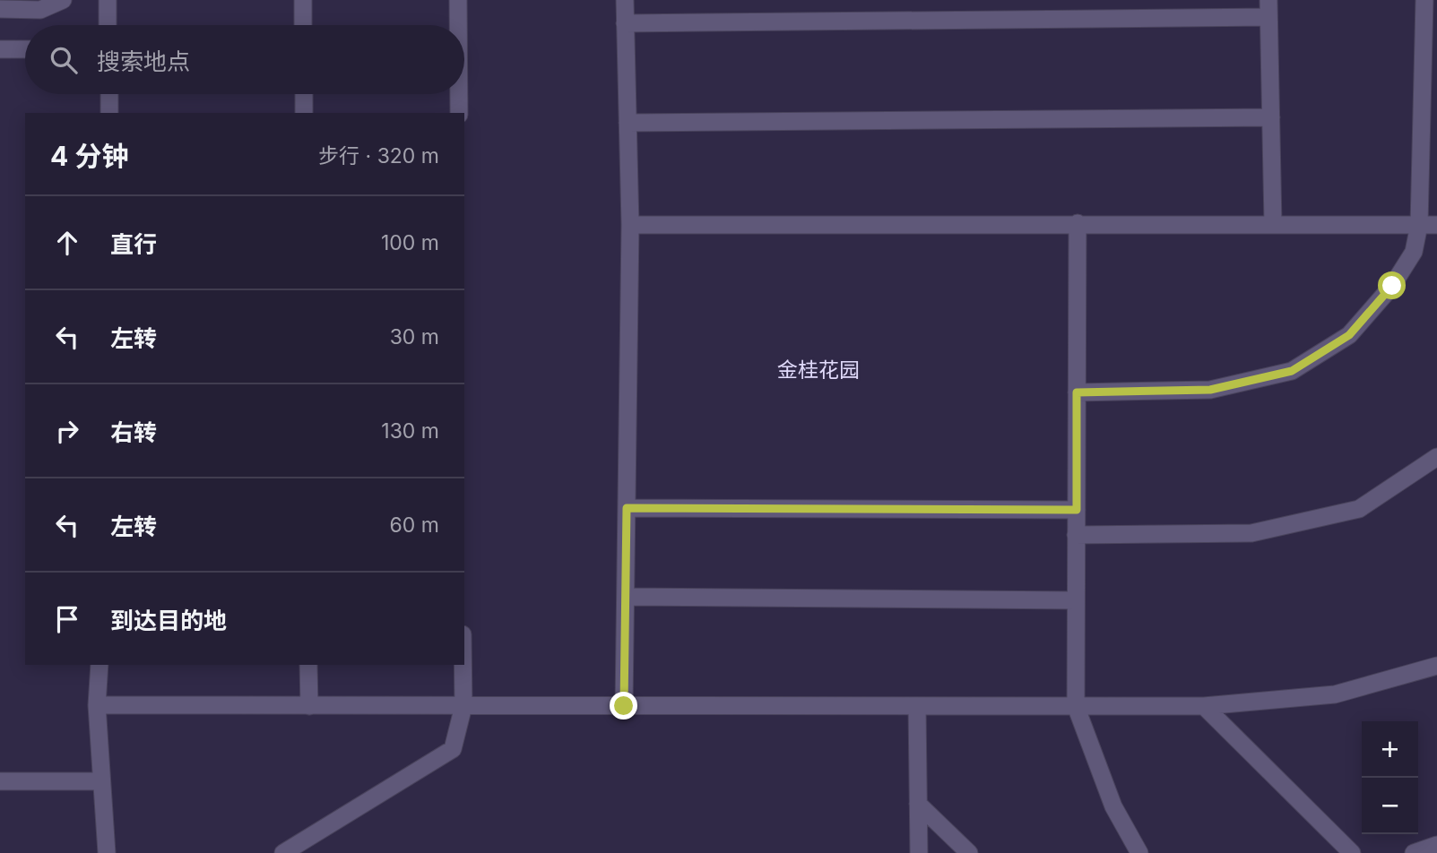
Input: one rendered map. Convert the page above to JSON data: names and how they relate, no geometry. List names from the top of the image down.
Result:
{
  "districts": ["金桂花园"],
  "page": {
    "search": "搜索地点",
    "heading": ["4 分钟", "步行 · 320 m"],
    "list": [
      ["直行", "100 m"],
      ["左转", "30 m"],
      ["右转", "130 m"],
      ["左转", "60 m"],
      "到达目的地"
    ],
    "map_buttons": ["+", "−"]
  }
}
